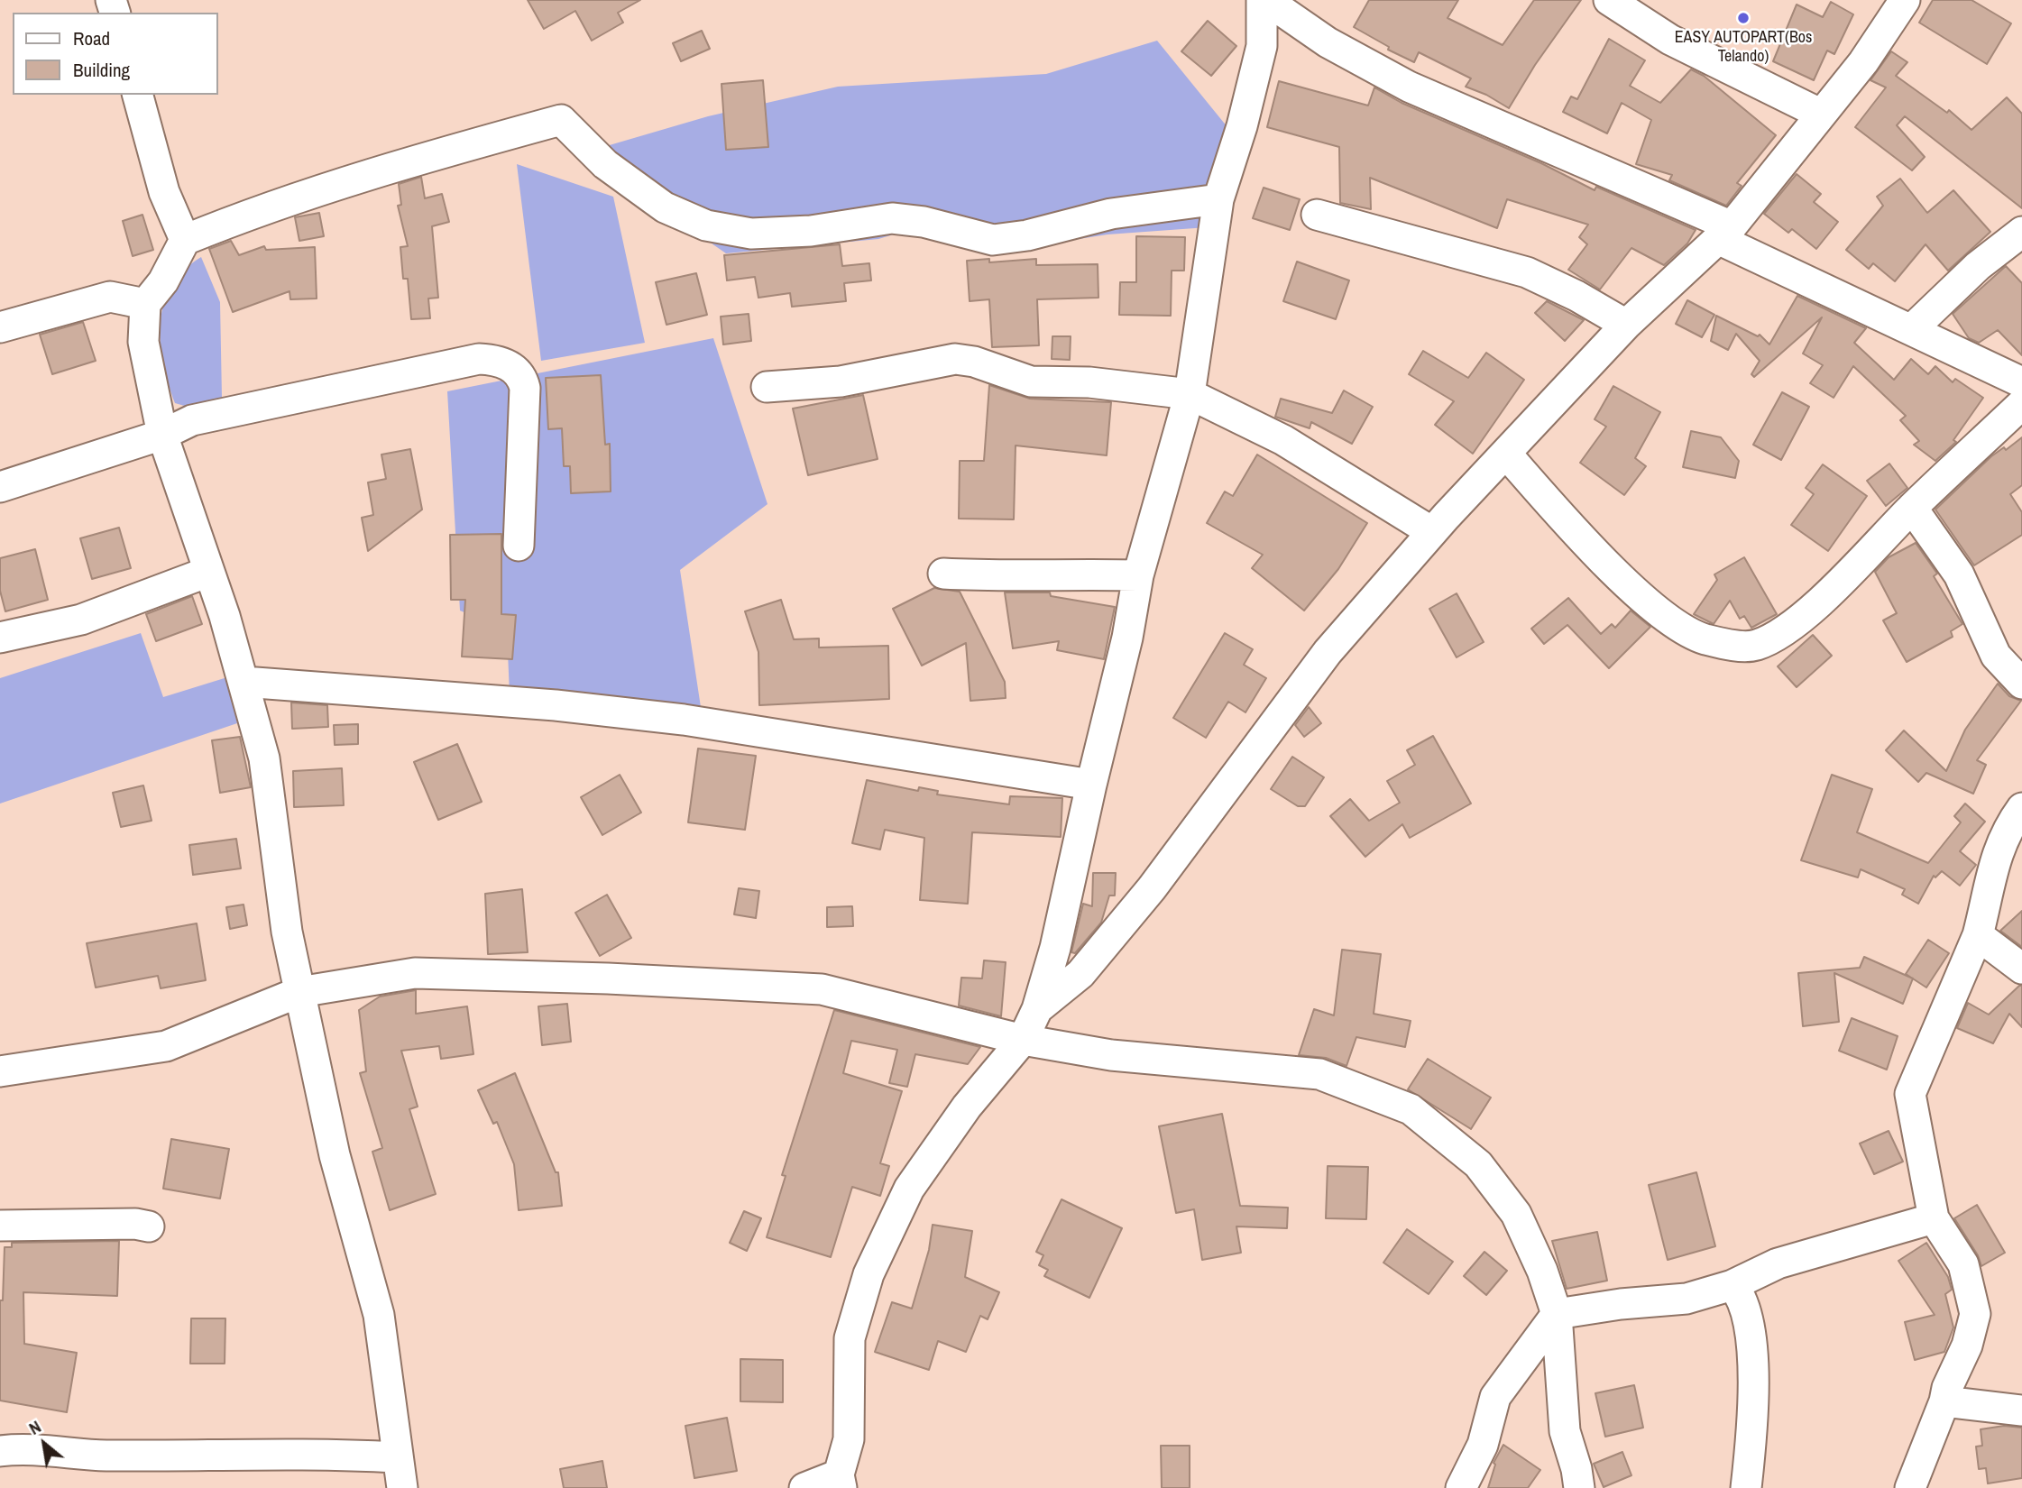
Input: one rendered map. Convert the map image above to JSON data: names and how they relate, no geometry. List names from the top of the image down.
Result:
{
  "places": ["EASY AUTOPART(Bos Telando)"],
  "legend": ["Road", "Building"],
  "north": "top left"
}
